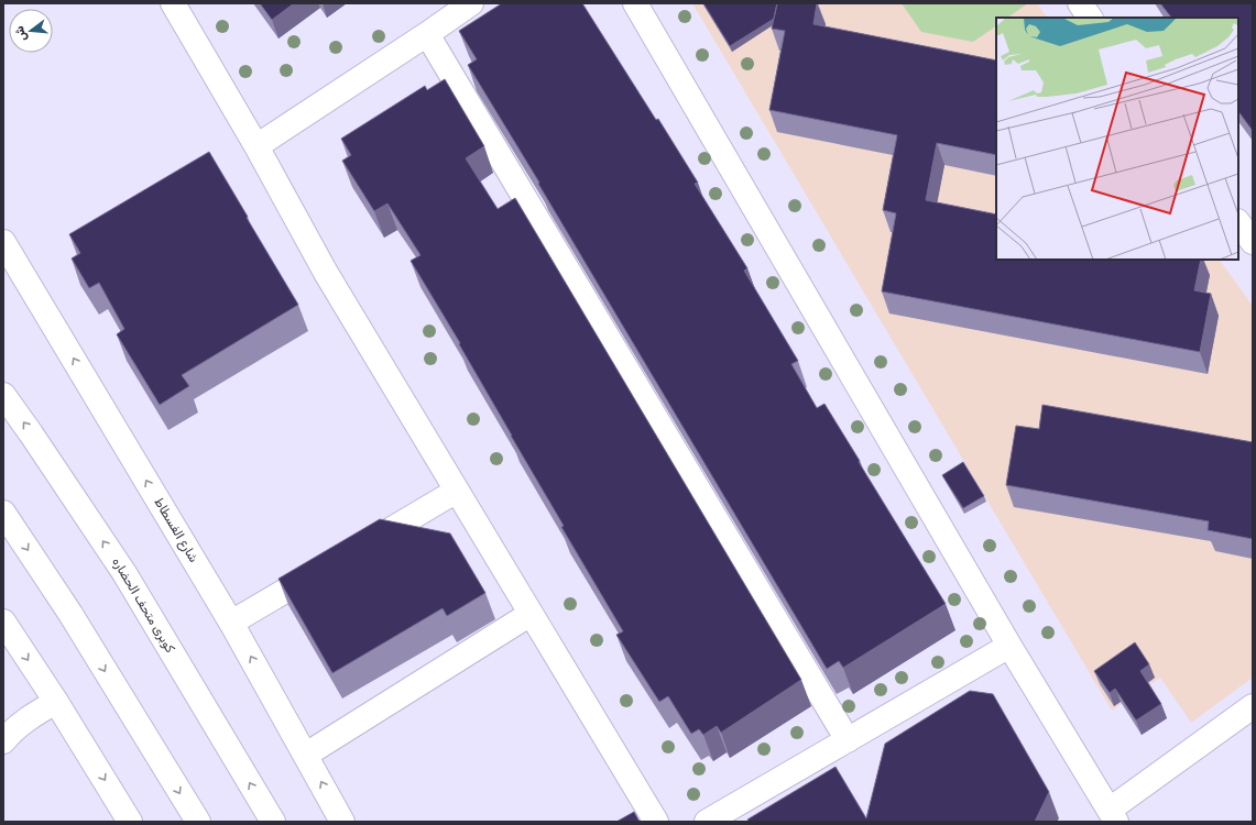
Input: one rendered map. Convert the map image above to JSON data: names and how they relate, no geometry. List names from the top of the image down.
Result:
{
  "streets": {
    "main road": ["شارع الفسطاط", "كوبرى متحف الحضاره"]
  },
  "north": "left"
}
